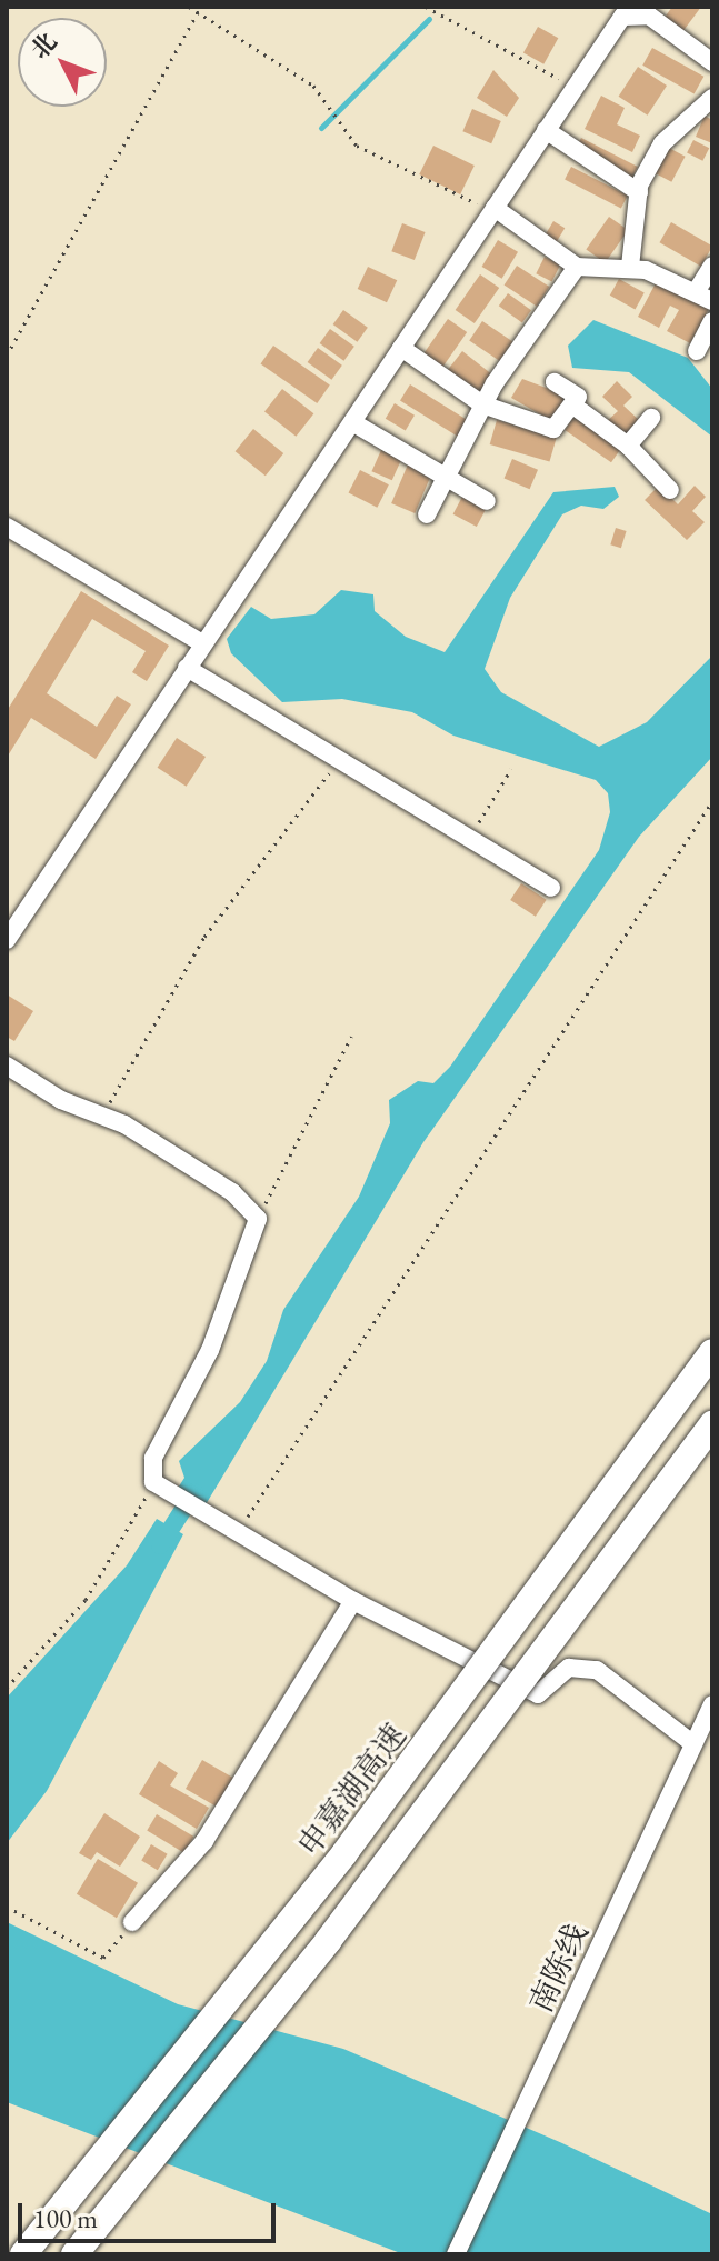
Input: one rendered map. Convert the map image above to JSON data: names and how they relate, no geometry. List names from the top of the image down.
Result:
{
  "streets": {
    "highway": ["申嘉湖高速"],
    "street": ["南陈线"]
  },
  "scale_bar": "100 m",
  "north": "top left"
}
